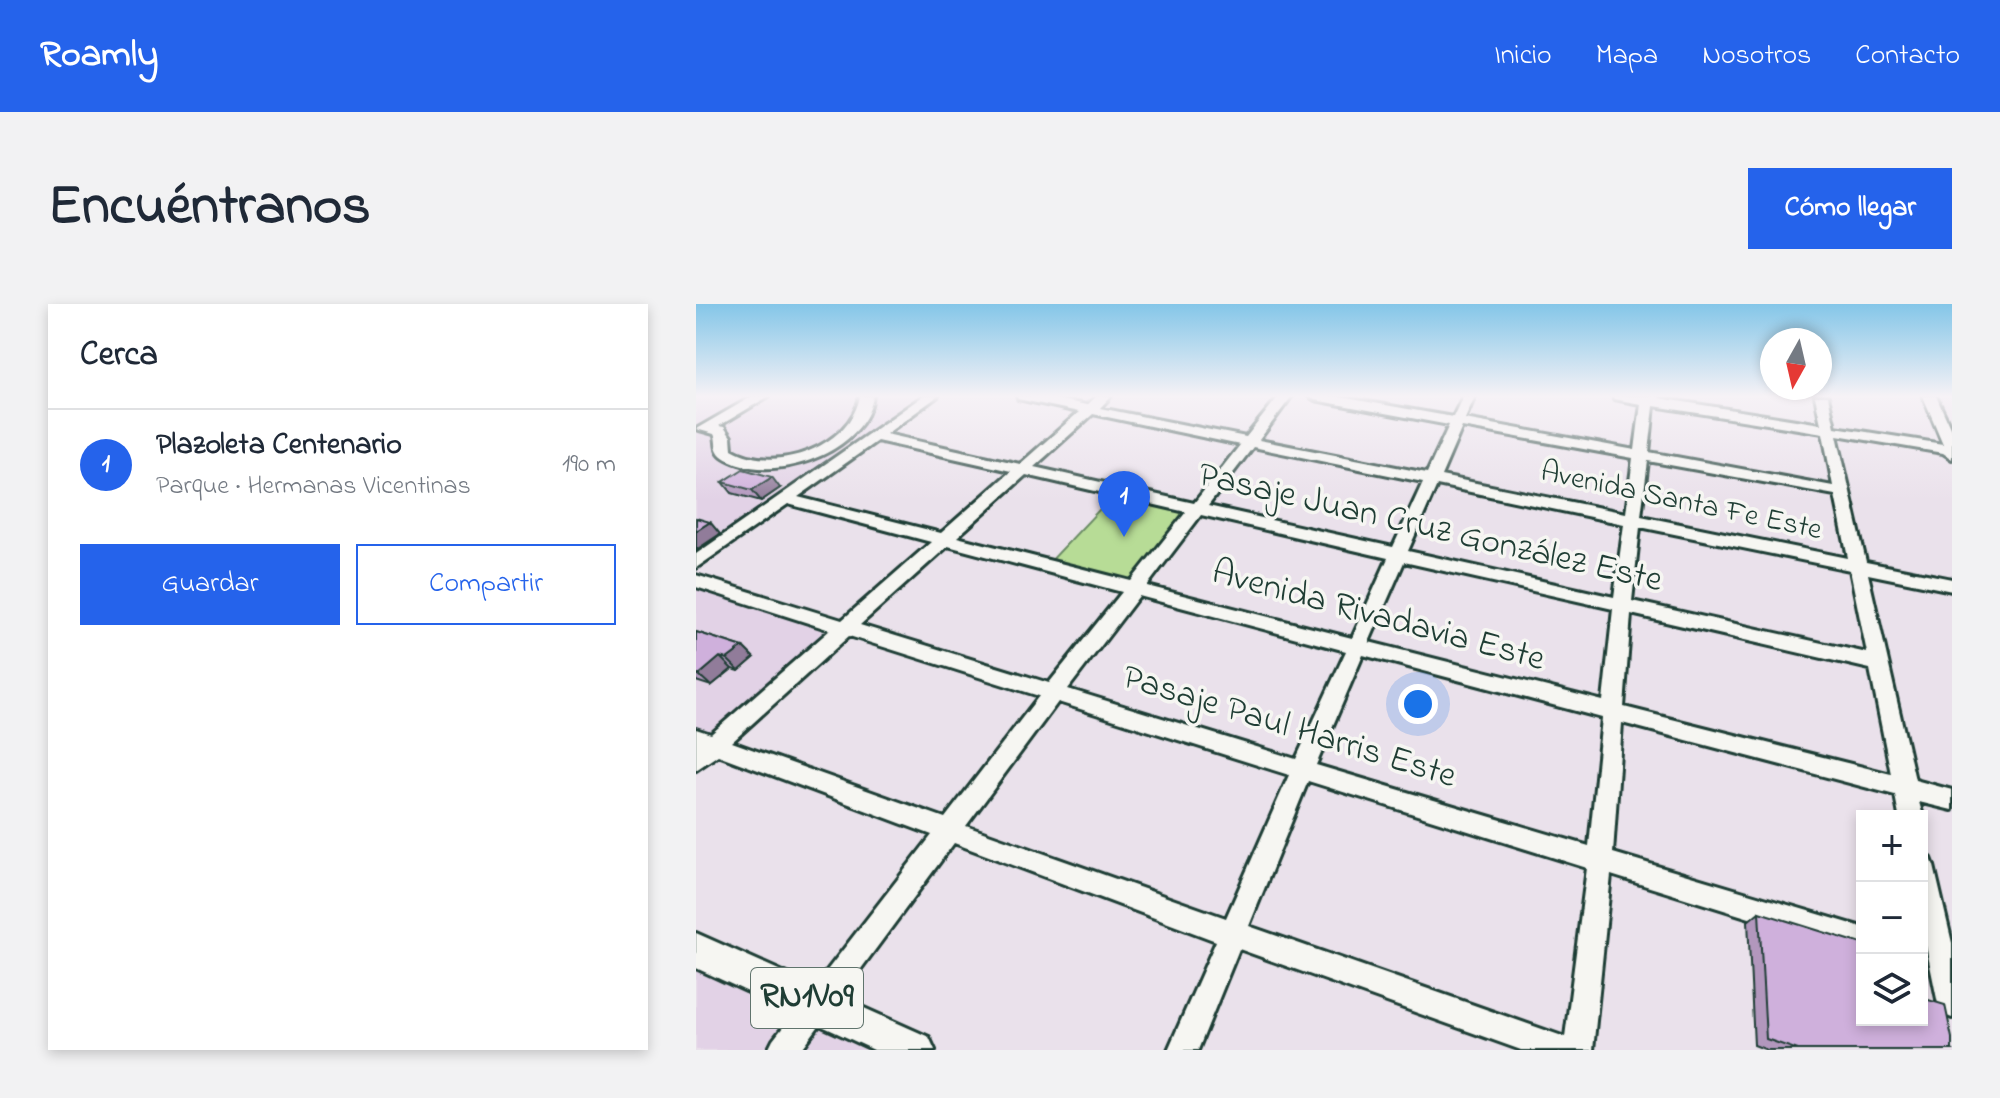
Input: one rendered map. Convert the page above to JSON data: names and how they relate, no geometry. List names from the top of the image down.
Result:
{
  "streets": {
    "main road": ["RN1V09"],
    "street": [
      "Avenida Santa Fe Este",
      "Pasaje Juan Cruz González Este",
      "Avenida Rivadavia Este",
      "Pasaje Paul Harris Este"
    ]
  },
  "north": "bottom",
  "page": {
    "header": "Roamly",
    "nav": [
      "Inicio",
      "Mapa",
      "Nosotros",
      "Contacto"
    ],
    "title": "Encuéntranos",
    "buttons": [
      "Cómo llegar",
      ["Guardar", "Compartir"]
    ],
    "heading": "Cerca",
    "list": [
      {
        "mark": "1",
        "name": "Plazoleta Centenario",
        "note": "Parque · Hermanas Vicentinas",
        "value": "190 m"
      }
    ],
    "pins": "1",
    "map_buttons": ["+", "−"]
  }
}
